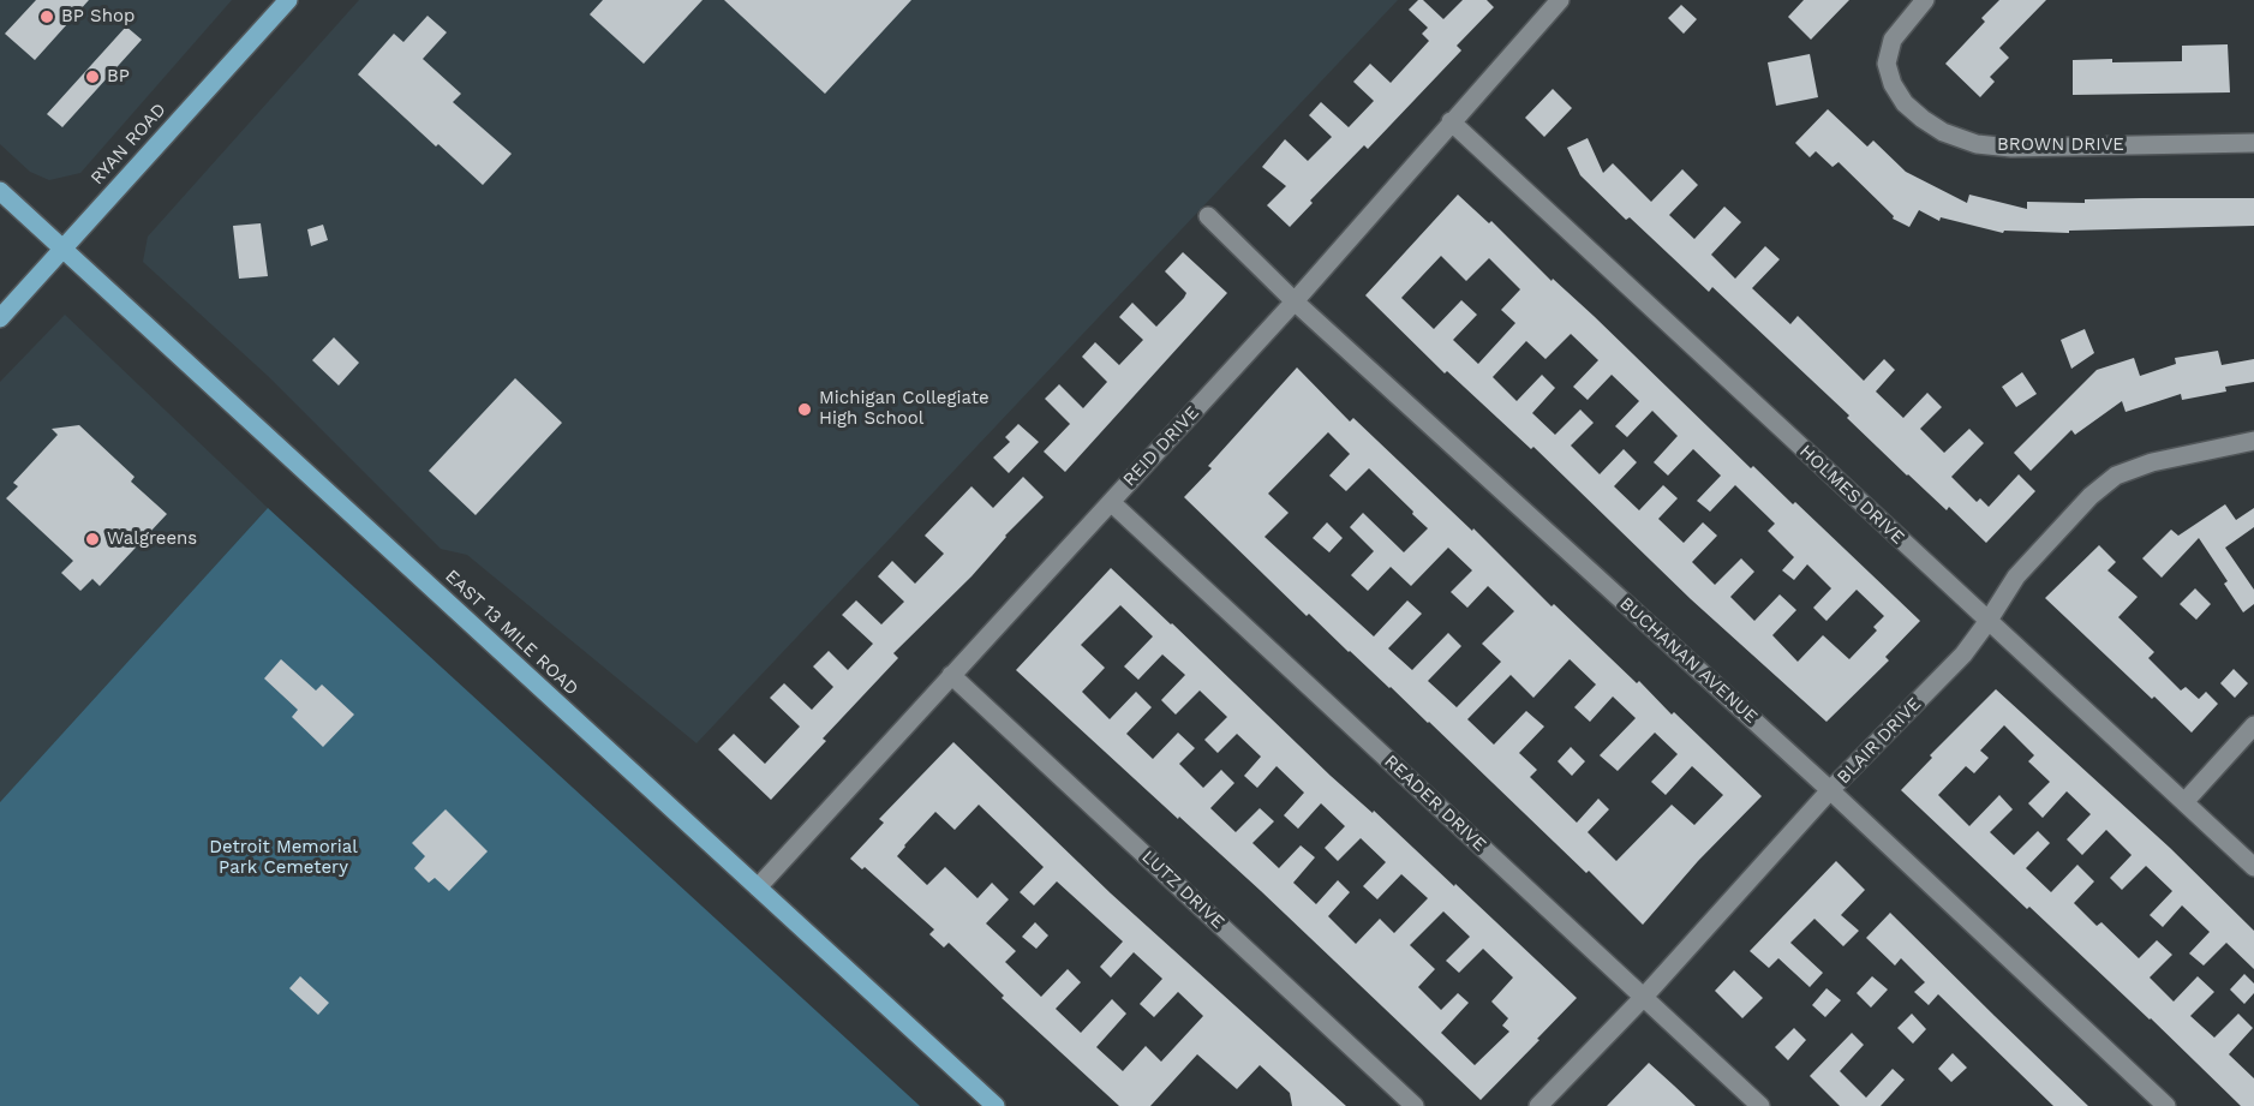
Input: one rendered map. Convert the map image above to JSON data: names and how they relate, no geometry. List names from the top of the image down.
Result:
{
  "streets": {
    "main road": ["RYAN ROAD", "EAST 13 MILE ROAD"],
    "street": [
      "BROWN DRIVE",
      "REID DRIVE",
      "HOLMES DRIVE",
      "BUCHANAN AVENUE",
      "BLAIR DRIVE",
      "READER DRIVE",
      "LUTZ DRIVE"
    ]
  },
  "crossings": [
    ["RYAN ROAD", "EAST 13 MILE ROAD"],
    ["REID DRIVE", "HOLMES DRIVE"],
    ["REID DRIVE", "EAST 13 MILE ROAD"],
    ["REID DRIVE", "BUCHANAN AVENUE"],
    ["REID DRIVE", "READER DRIVE"],
    ["REID DRIVE", "LUTZ DRIVE"],
    ["HOLMES DRIVE", "BLAIR DRIVE"],
    ["BUCHANAN AVENUE", "BLAIR DRIVE"],
    ["BLAIR DRIVE", "READER DRIVE"]
  ],
  "parks": ["Detroit Memorial Park Cemetery"],
  "places": [
    "BP Shop",
    "BP",
    "Michigan Collegiate High School",
    "Walgreens"
  ]
}
